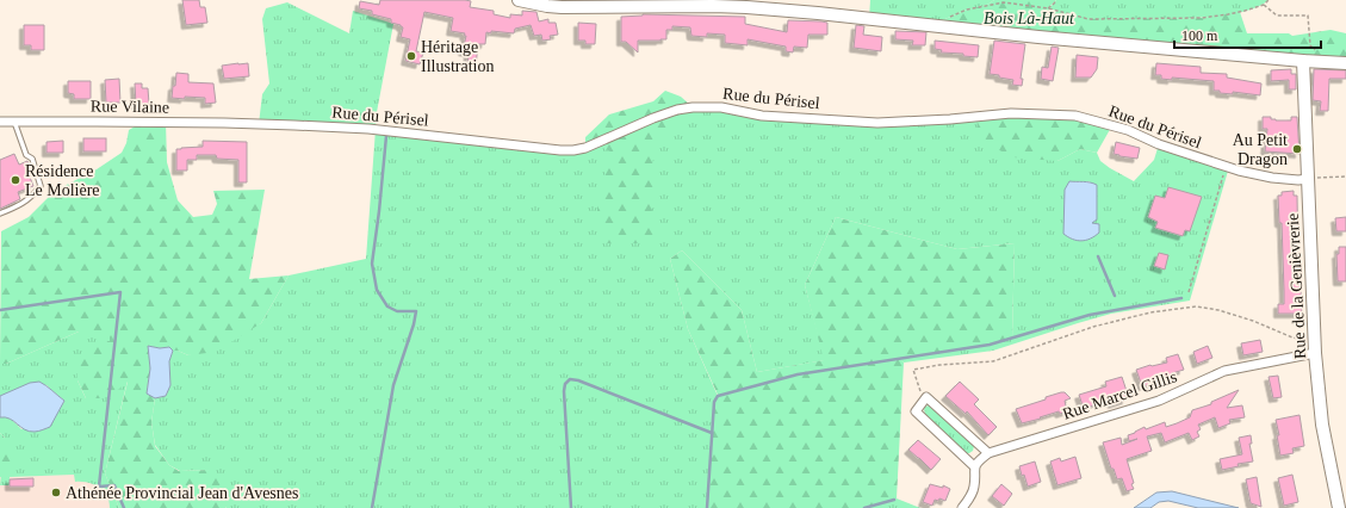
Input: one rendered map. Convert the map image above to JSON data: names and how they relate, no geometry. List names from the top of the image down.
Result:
{
  "streets": {
    "street": [
      "Rue du Périsel",
      "Rue Vilaine",
      "Rue de la Genièvrerie",
      "Rue Marcel Gillis"
    ]
  },
  "crossings": [
    ["Rue du Périsel", "Rue Vilaine"],
    ["Rue du Périsel", "Rue de la Genièvrerie"],
    ["Rue de la Genièvrerie", "Rue Marcel Gillis"]
  ],
  "parks": ["Bois Là-Haut"],
  "places": [
    "Héritage Illustration",
    "Au Petit Dragon",
    "Résidence Le Molière",
    "Athénée Provincial Jean d'Avesnes"
  ],
  "scale_bar": "100 m"
}
